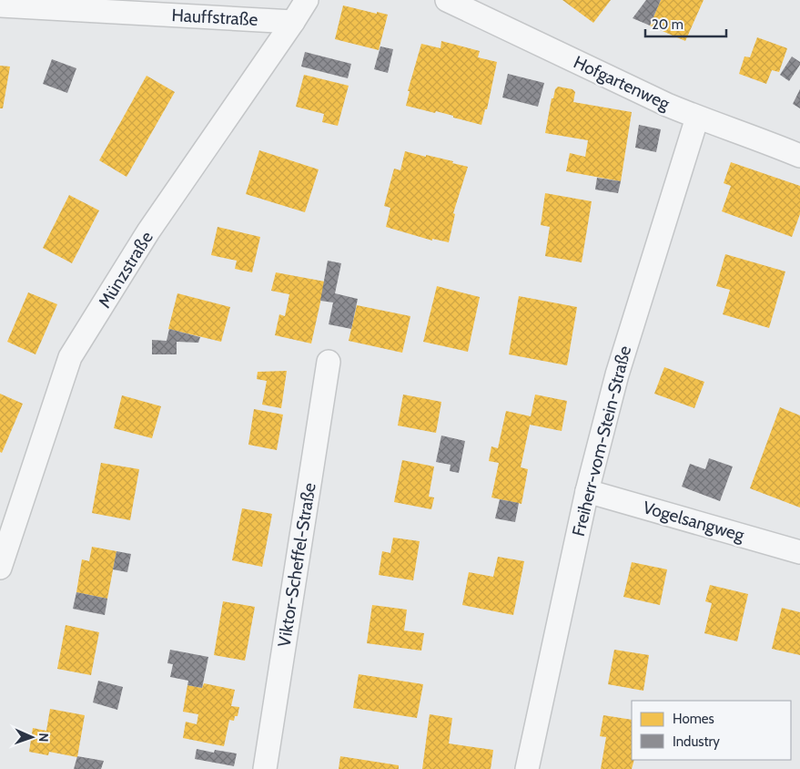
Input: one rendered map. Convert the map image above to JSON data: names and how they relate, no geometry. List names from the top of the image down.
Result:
{
  "streets": {
    "street": [
      "Hauffstraße",
      "Hofgartenweg",
      "Münzstraße",
      "Freiherr-vom-Stein-Straße",
      "Vogelsangweg",
      "Viktor-Scheffel-Straße"
    ]
  },
  "crossings": [
    ["Hauffstraße", "Münzstraße"],
    ["Hofgartenweg", "Freiherr-vom-Stein-Straße"],
    ["Freiherr-vom-Stein-Straße", "Vogelsangweg"]
  ],
  "legend": ["Homes", "Industry"],
  "scale_bar": "20 m",
  "north": "right"
}
